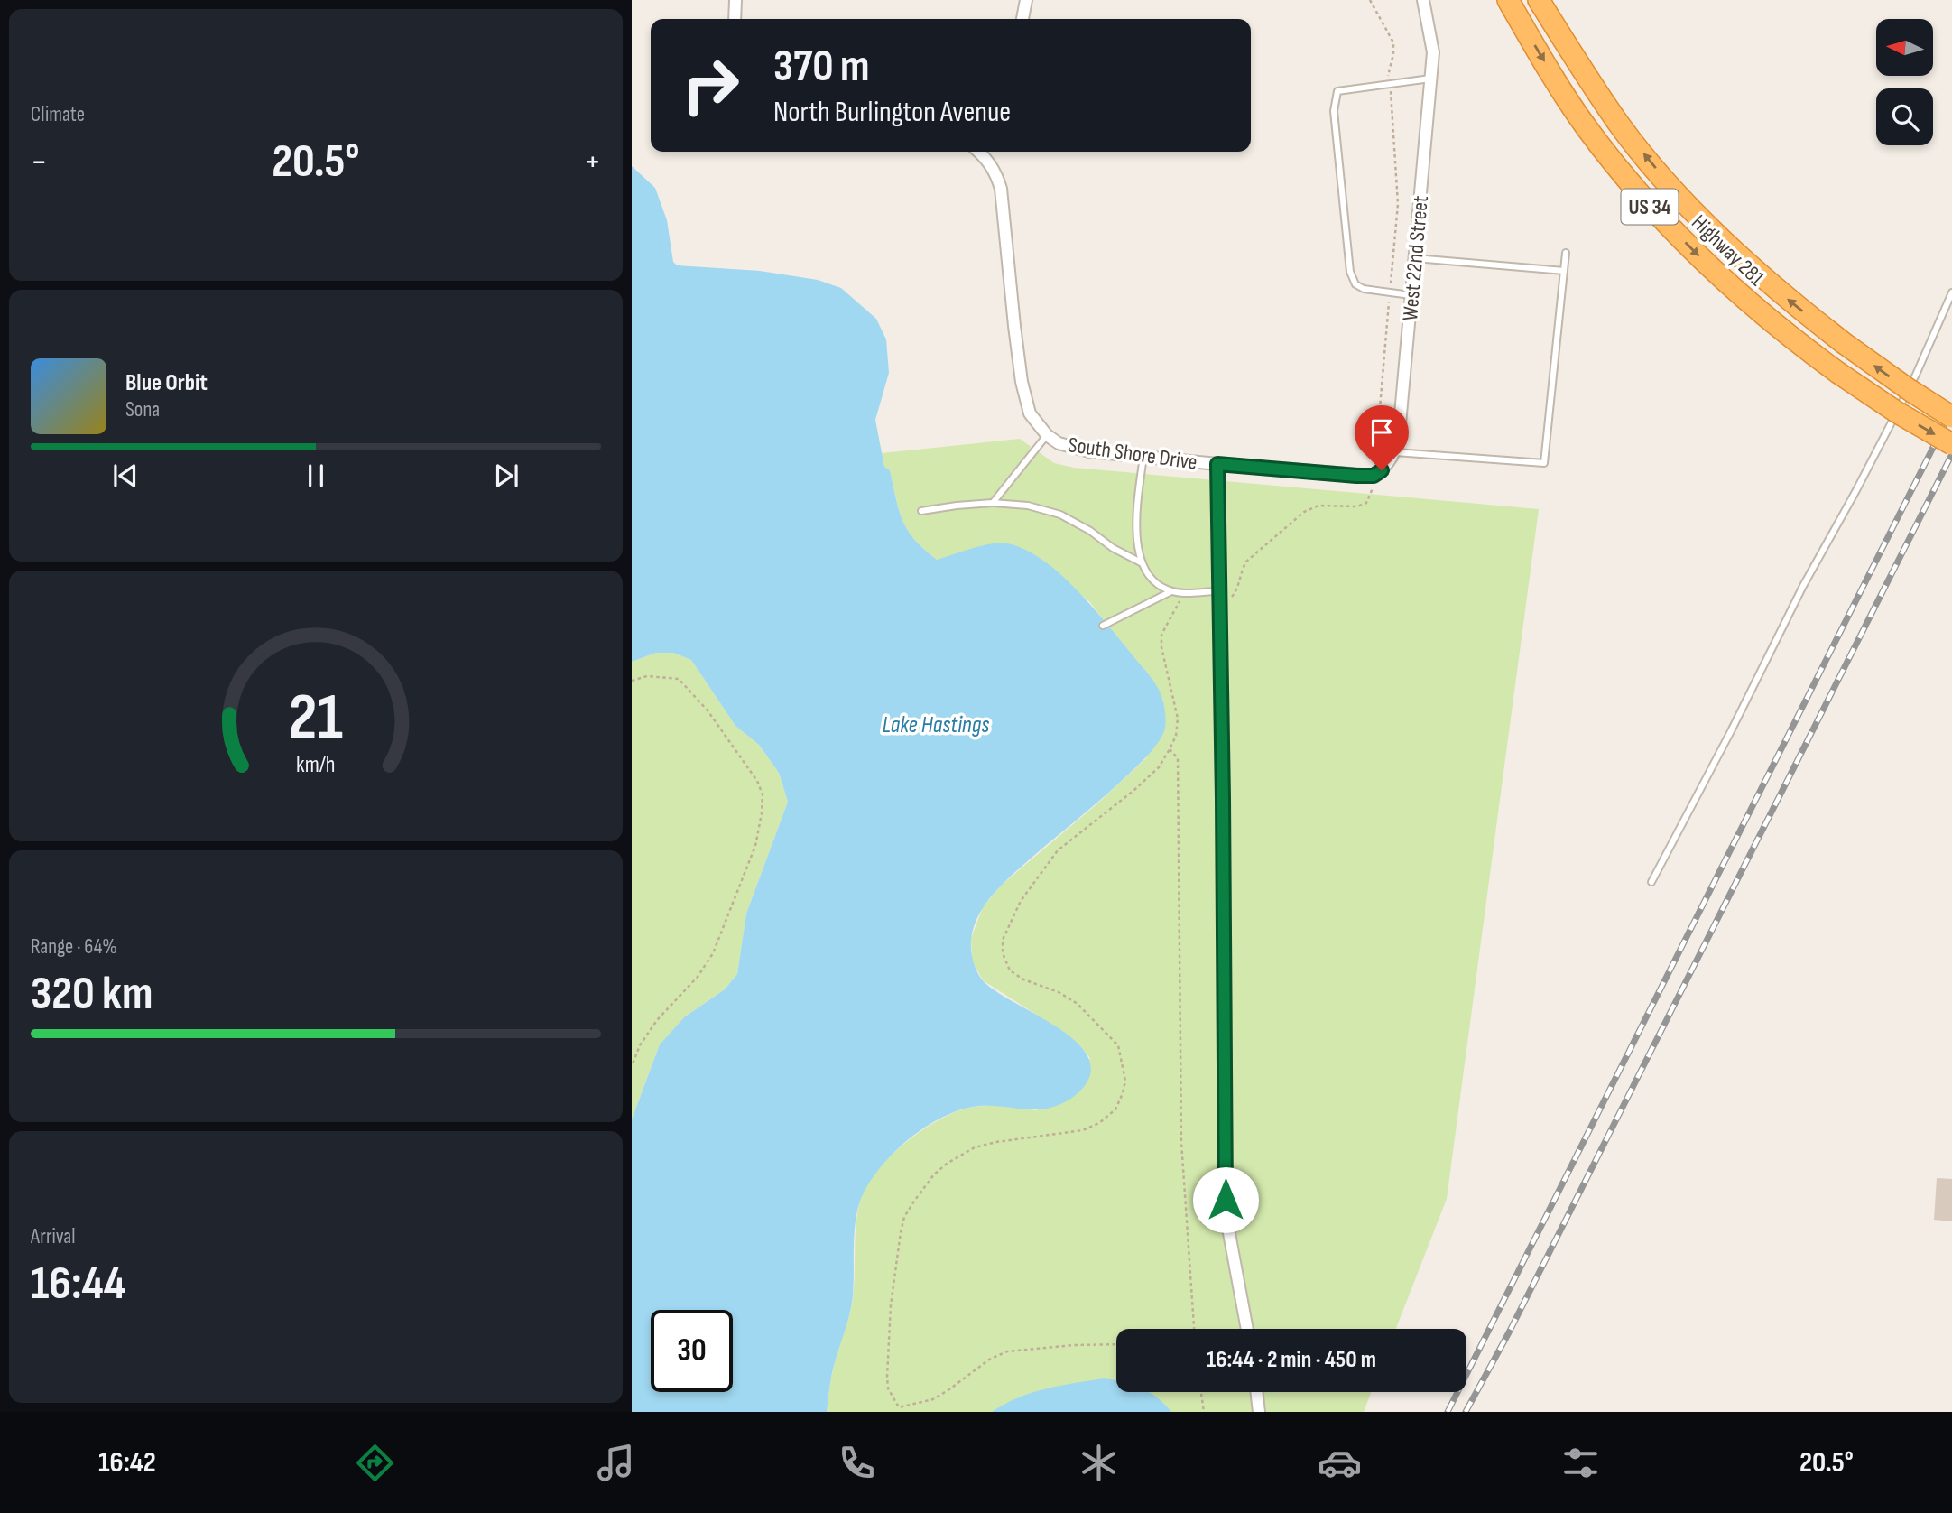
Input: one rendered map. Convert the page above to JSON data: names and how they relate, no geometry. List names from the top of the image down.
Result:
{
  "streets": {
    "highway": ["US 34", "Highway 281"],
    "street": ["West 22nd Street", "South Shore Drive"]
  },
  "water": ["Lake Hastings"],
  "north": "left",
  "page": {
    "tile": [
      "Climate",
      ["Range · 64%", "320 km"],
      ["Arrival", "16:44"]
    ],
    "turn": ["370 m", "North Burlington Avenue"],
    "heat": ["−", "20.5°", "+"],
    "song": ["Blue Orbit", "Sona"],
    "limit": "30",
    "trip": "16:44 · 2 min · 450 m",
    "tabs": ["16:42", "20.5°"],
    "gauge": ["21", "km/h"]
  }
}
